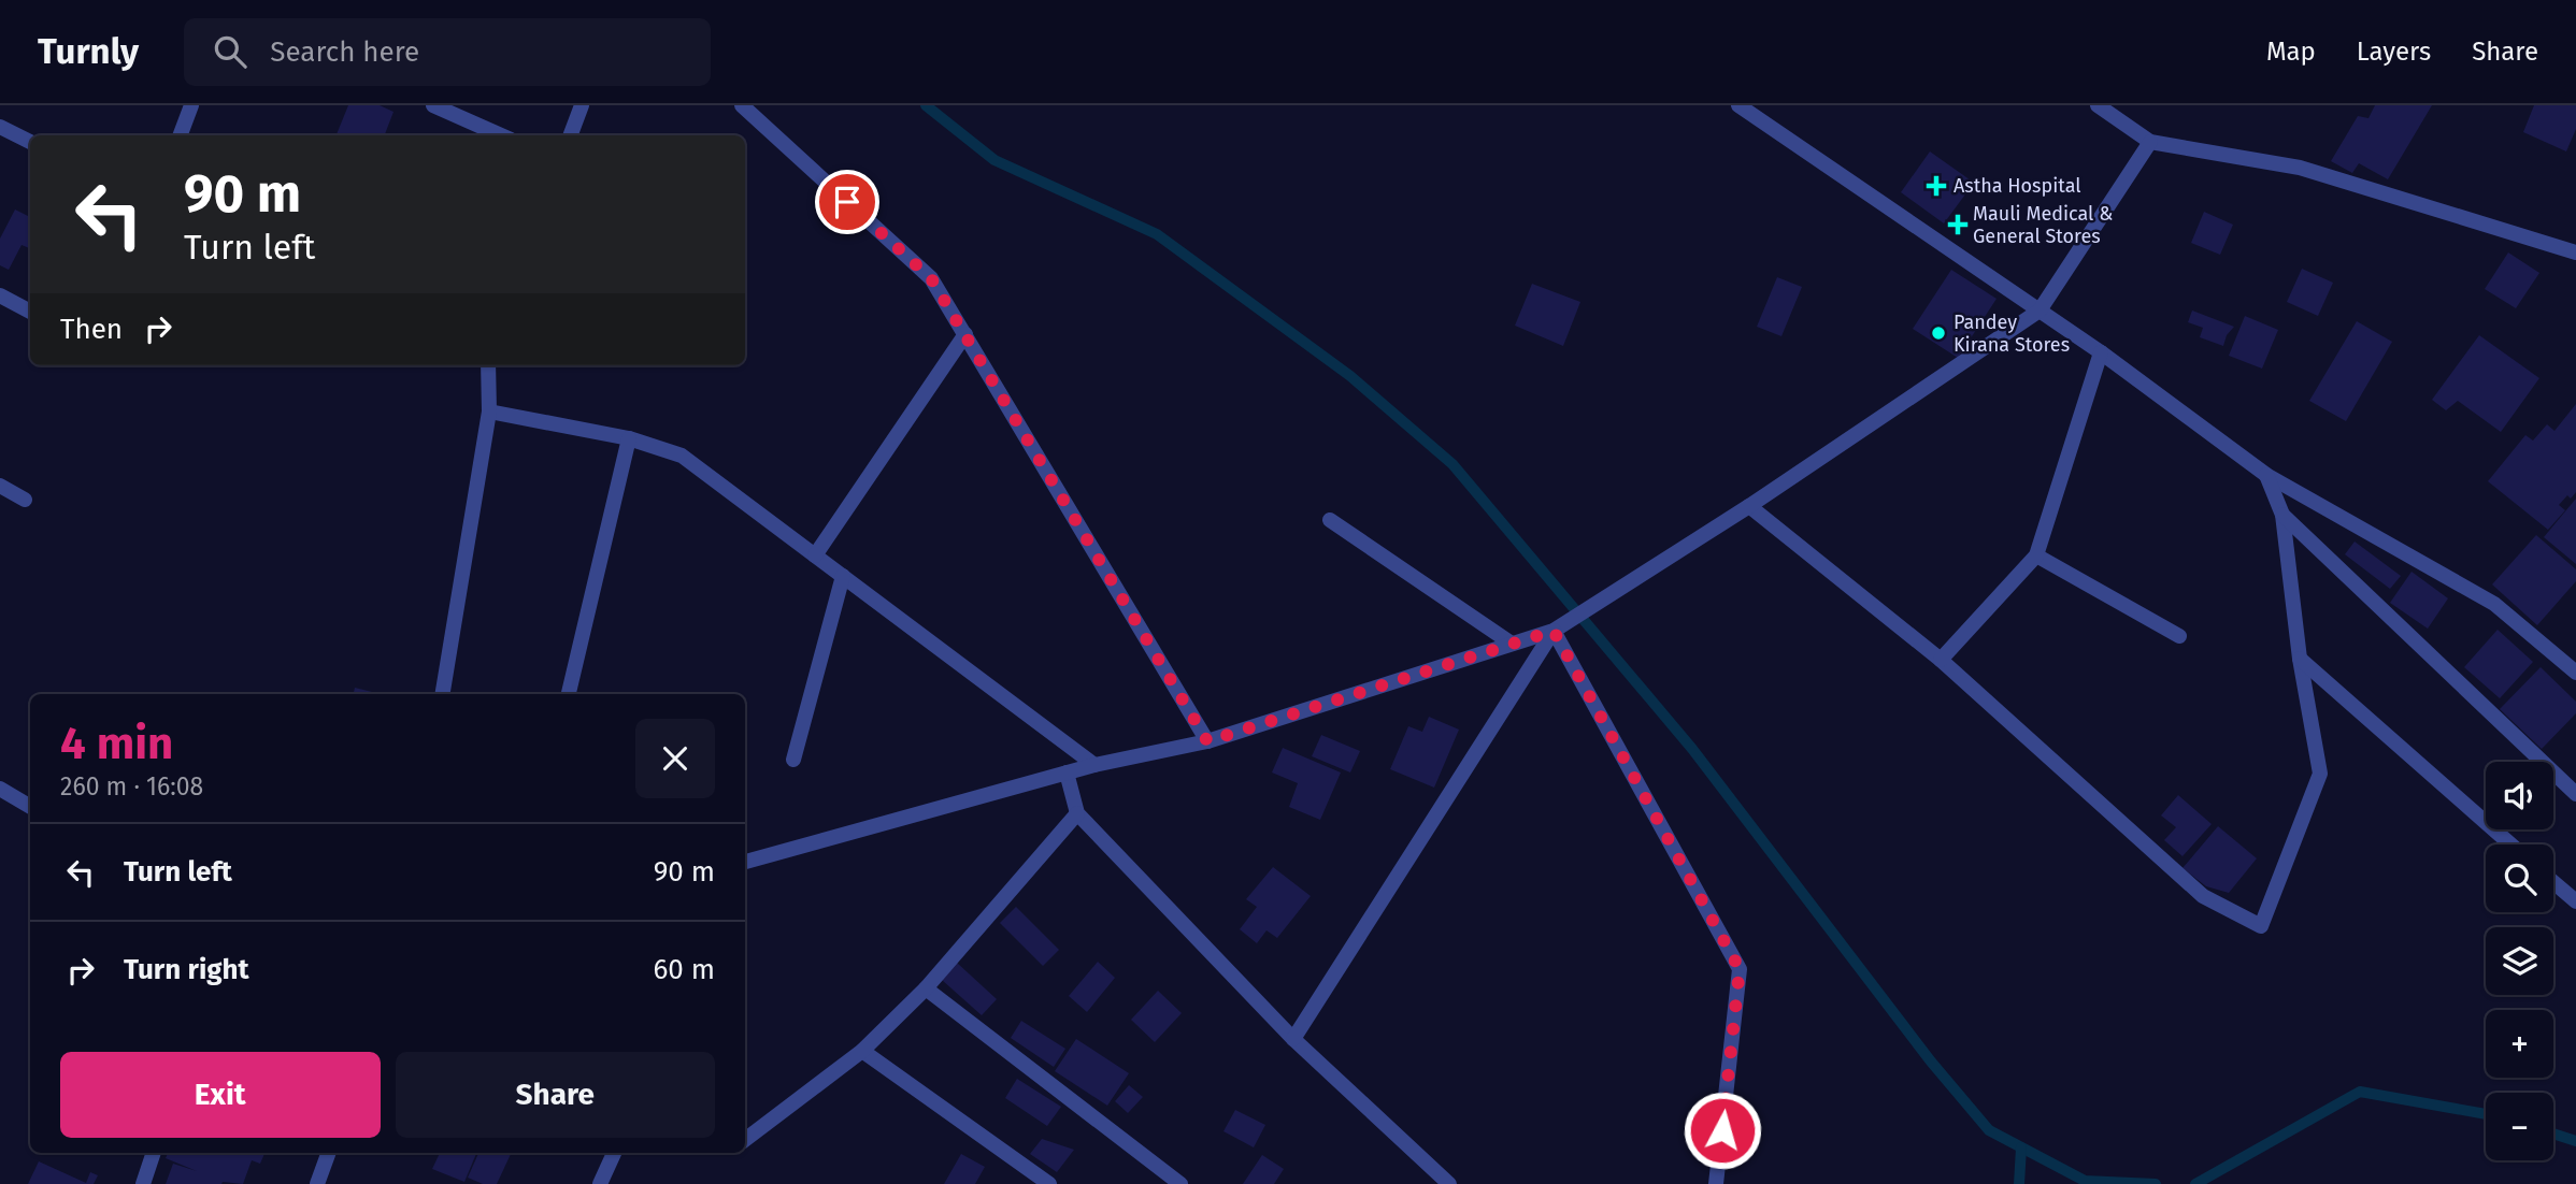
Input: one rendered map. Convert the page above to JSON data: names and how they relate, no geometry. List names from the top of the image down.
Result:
{
  "places": {
    "health": ["Astha Hospital", "Mauli Medical & General Stores"],
    "other": ["Pandey Kirana Stores"]
  },
  "page": {
    "header": "Turnly",
    "search": "Search here",
    "nav": ["Map", "Layers", "Share"],
    "turn": ["90 m", "Turn left"],
    "then": "Then",
    "heading": ["4 min", "260 m · 16:08"],
    "map_buttons": ["+", "−"],
    "list": [
      {
        "name": "Turn left",
        "value": "90 m"
      },
      {
        "name": "Turn right",
        "value": "60 m"
      }
    ],
    "buttons": ["Exit", "Share"]
  }
}
